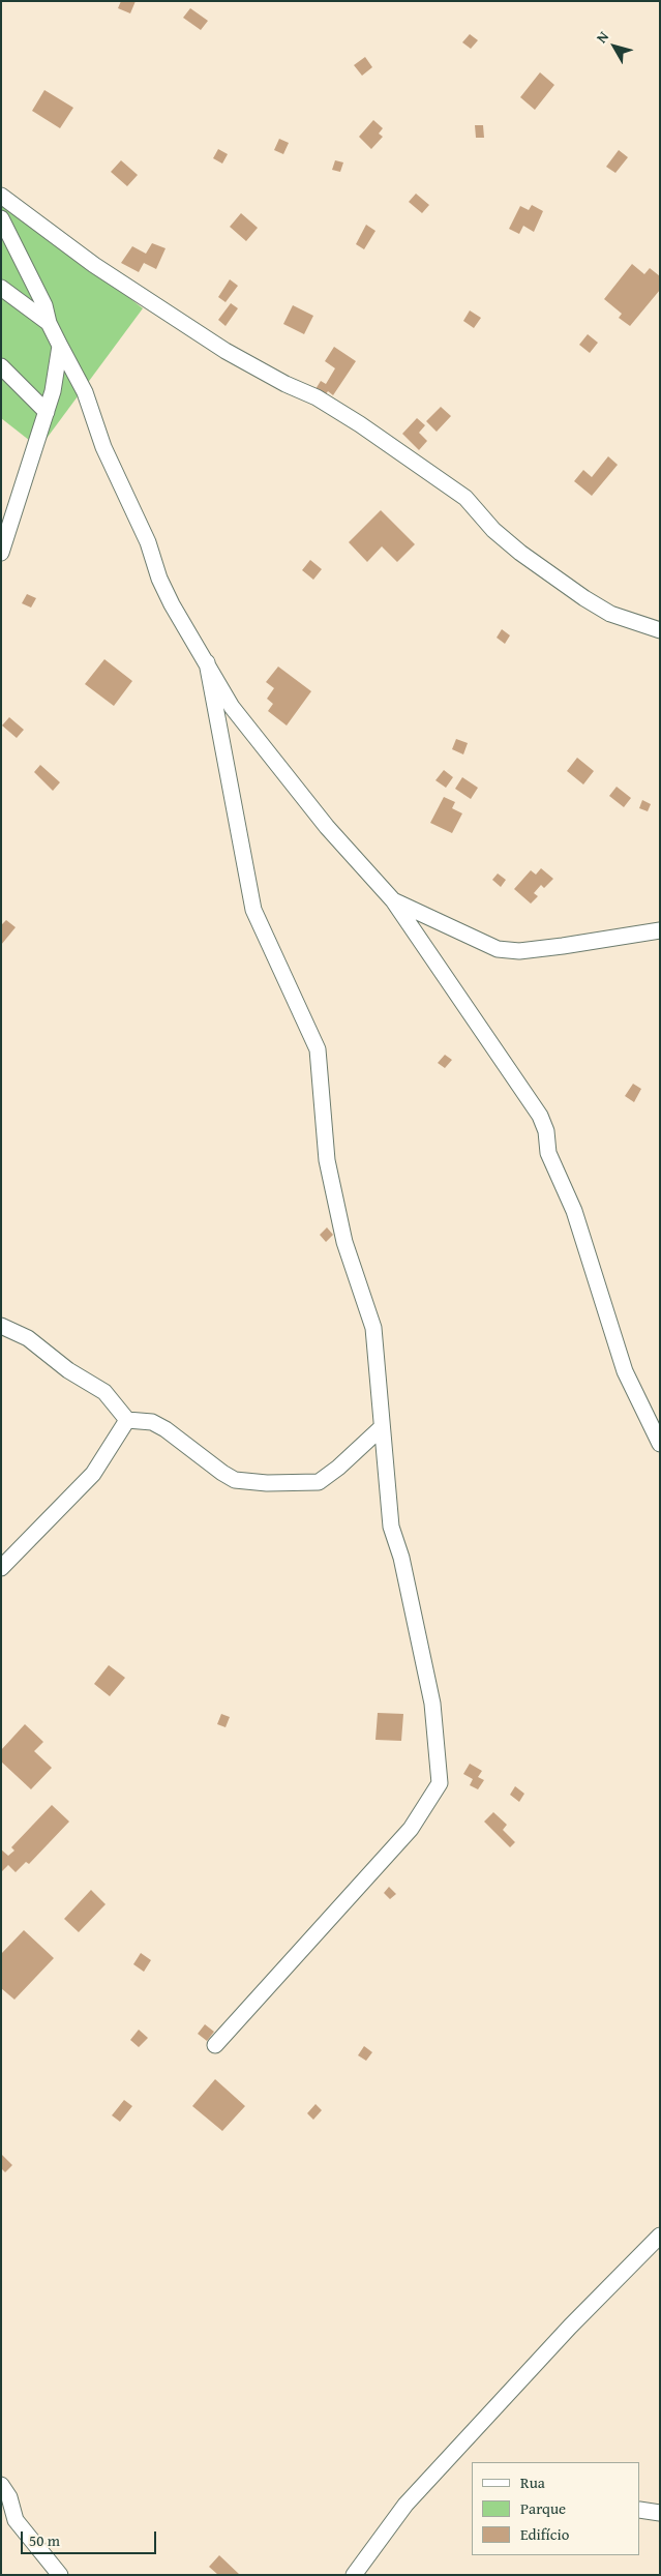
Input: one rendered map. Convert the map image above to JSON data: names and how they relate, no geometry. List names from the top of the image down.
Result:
{
  "legend": ["Rua", "Parque", "Edifício"],
  "scale_bar": "50 m",
  "north": "top left"
}
